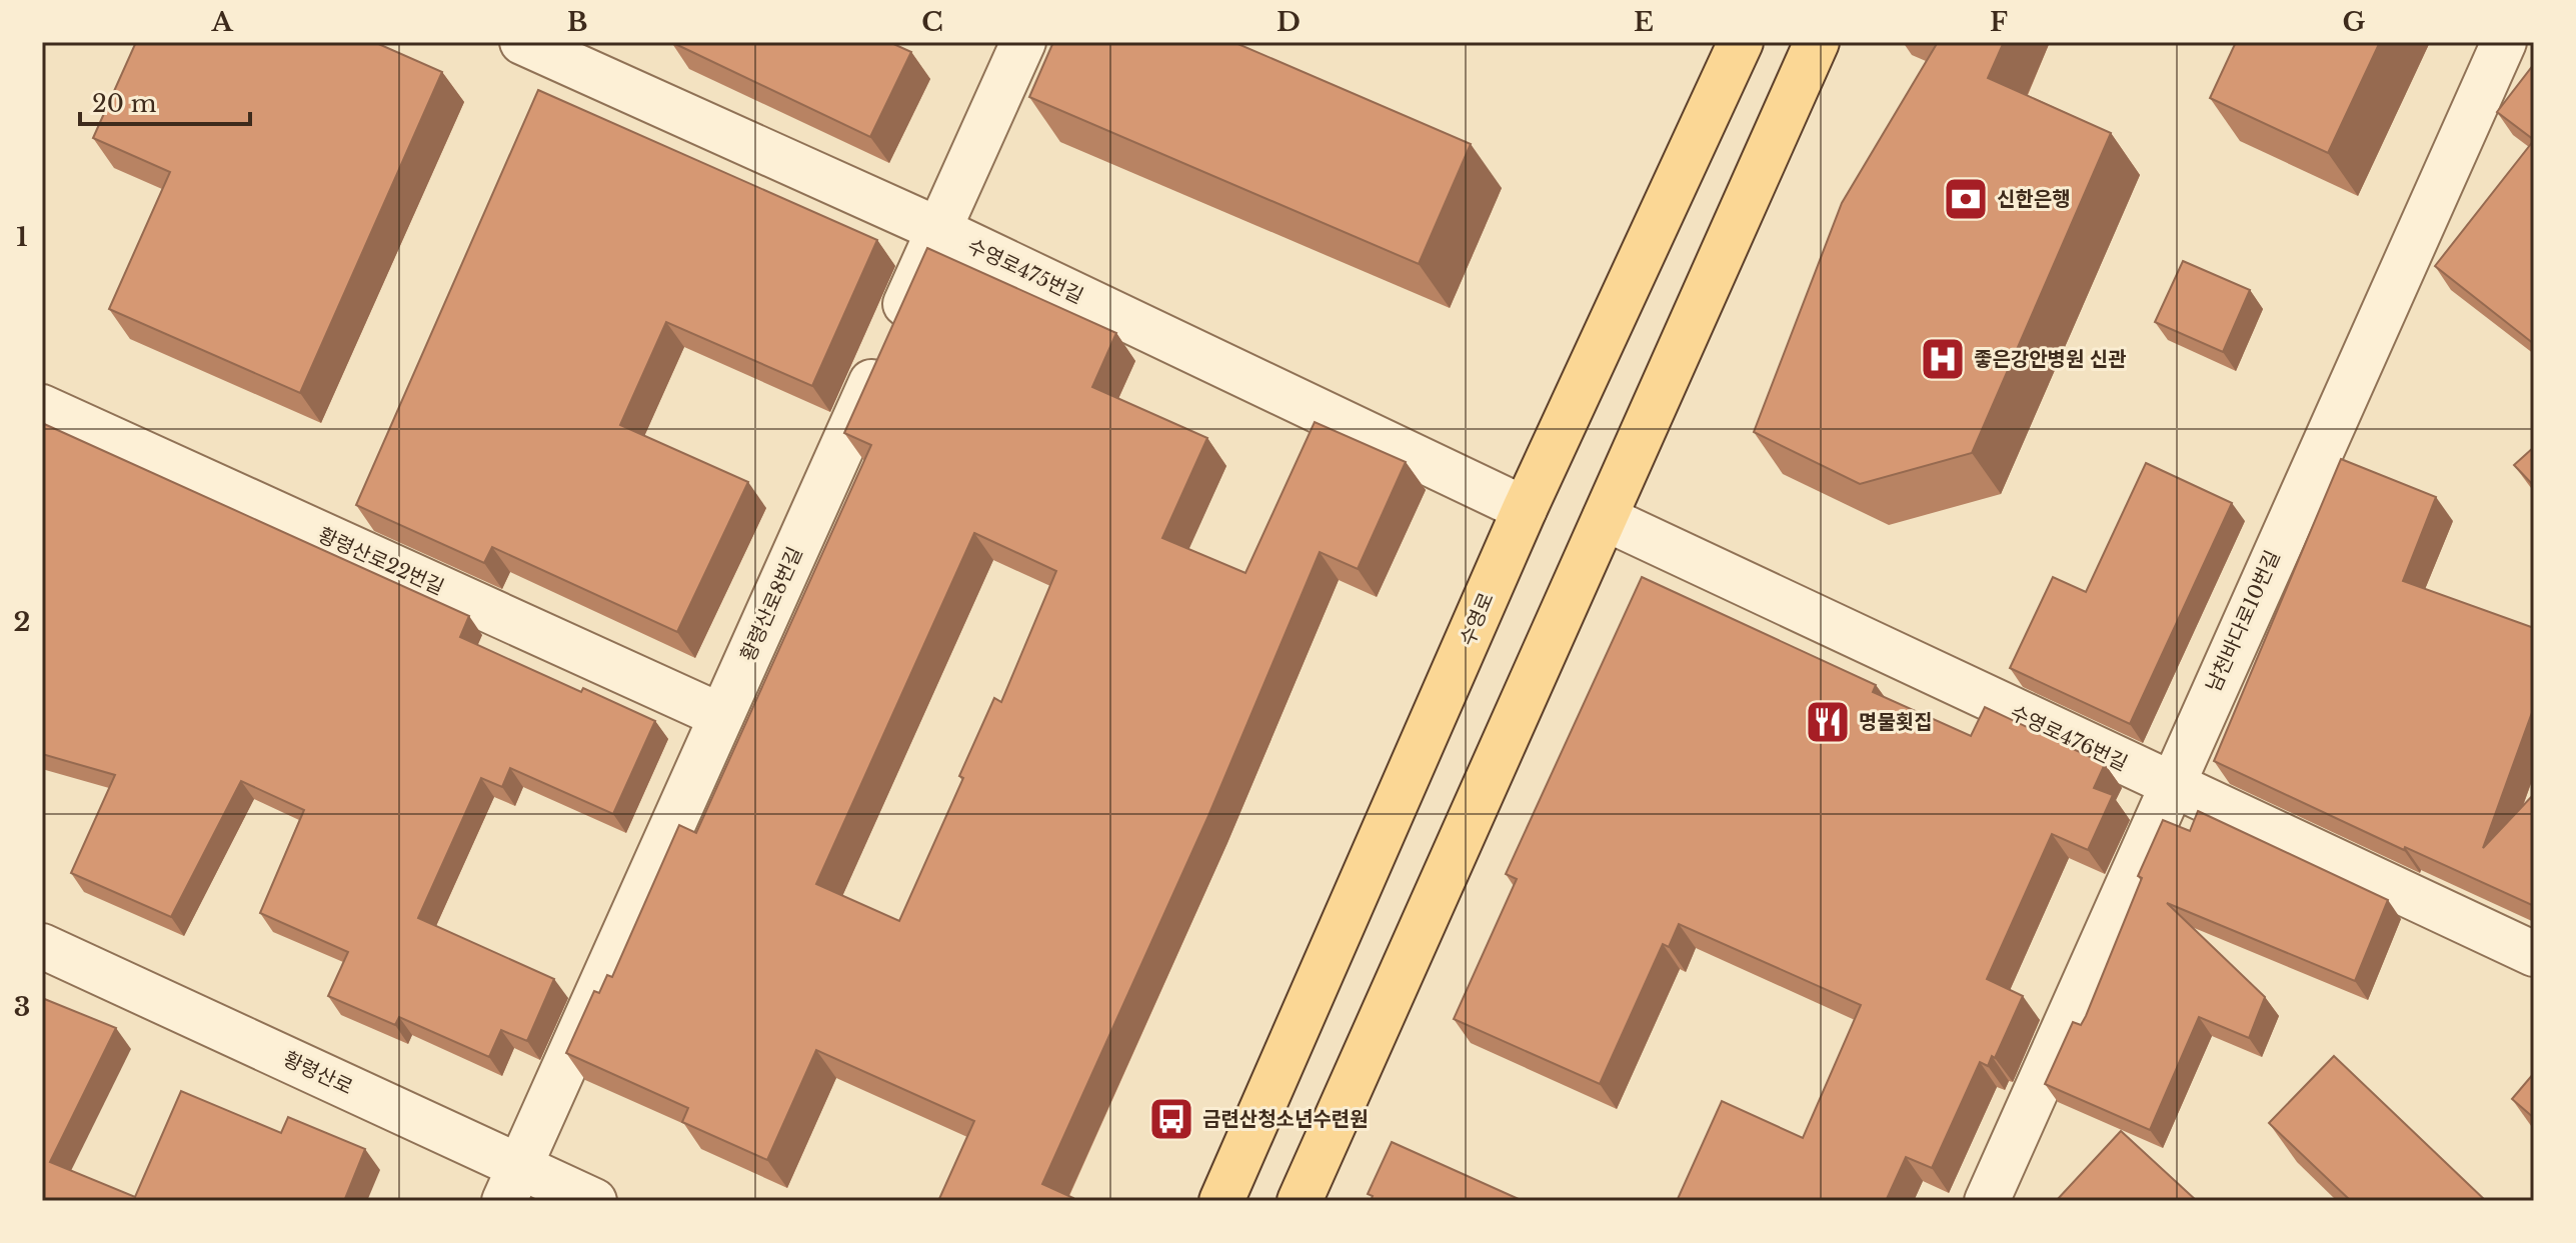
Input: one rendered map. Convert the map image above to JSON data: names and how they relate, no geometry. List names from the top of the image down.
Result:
{
  "streets": {
    "main road": ["수영로"],
    "street": [
      "수영로475번길",
      "황령산로22번길",
      "황령산로8번길",
      "남천바다로10번길",
      "수영로476번길",
      "황령산로"
    ]
  },
  "crossings": [
    ["수영로475번길", "황령산로8번길"],
    ["수영로475번길", "수영로"],
    ["황령산로22번길", "황령산로8번길"],
    ["황령산로8번길", "황령산로"],
    ["남천바다로10번길", "수영로476번길"]
  ],
  "places": {
    "bank": ["신한은행"],
    "hospital": ["좋은강안병원 신관"],
    "restaurant": ["명물횟집"],
    "bus stop": ["금련산청소년수련원"]
  },
  "scale_bar": "20 m",
  "grid": {
    "columns": [
      "A",
      "B",
      "C",
      "D",
      "E",
      "F",
      "G"
    ],
    "rows": ["1", "2", "3"]
  }
}
